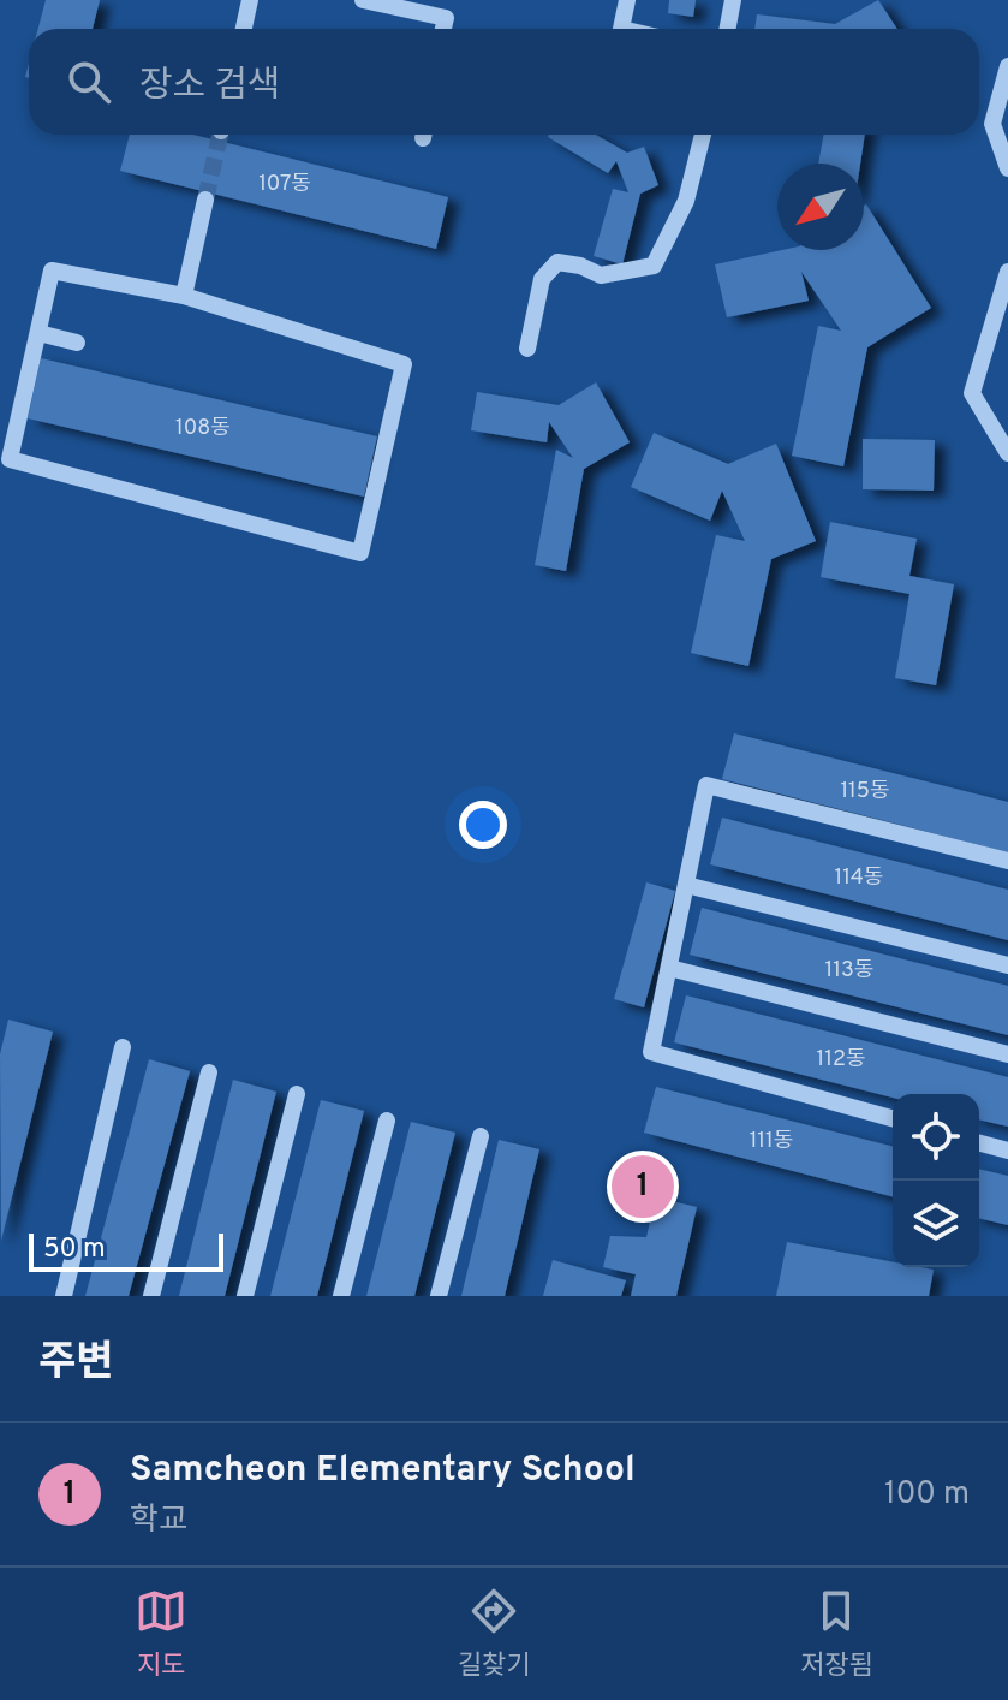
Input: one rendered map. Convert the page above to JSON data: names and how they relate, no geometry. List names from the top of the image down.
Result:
{
  "house_numbers": [
    "107동",
    "108동",
    "115동",
    "114동",
    "113동",
    "112동",
    "111동"
  ],
  "scale_bar": "50 m",
  "north": "bottom left",
  "page": {
    "search": "장소 검색",
    "pins": "1",
    "scale": "50 m",
    "heading": "주변",
    "list": [
      {
        "mark": "1",
        "name": "Samcheon Elementary School",
        "note": "학교",
        "value": "100 m"
      }
    ],
    "nav": ["지도", "길찾기", "저장됨"]
  }
}
